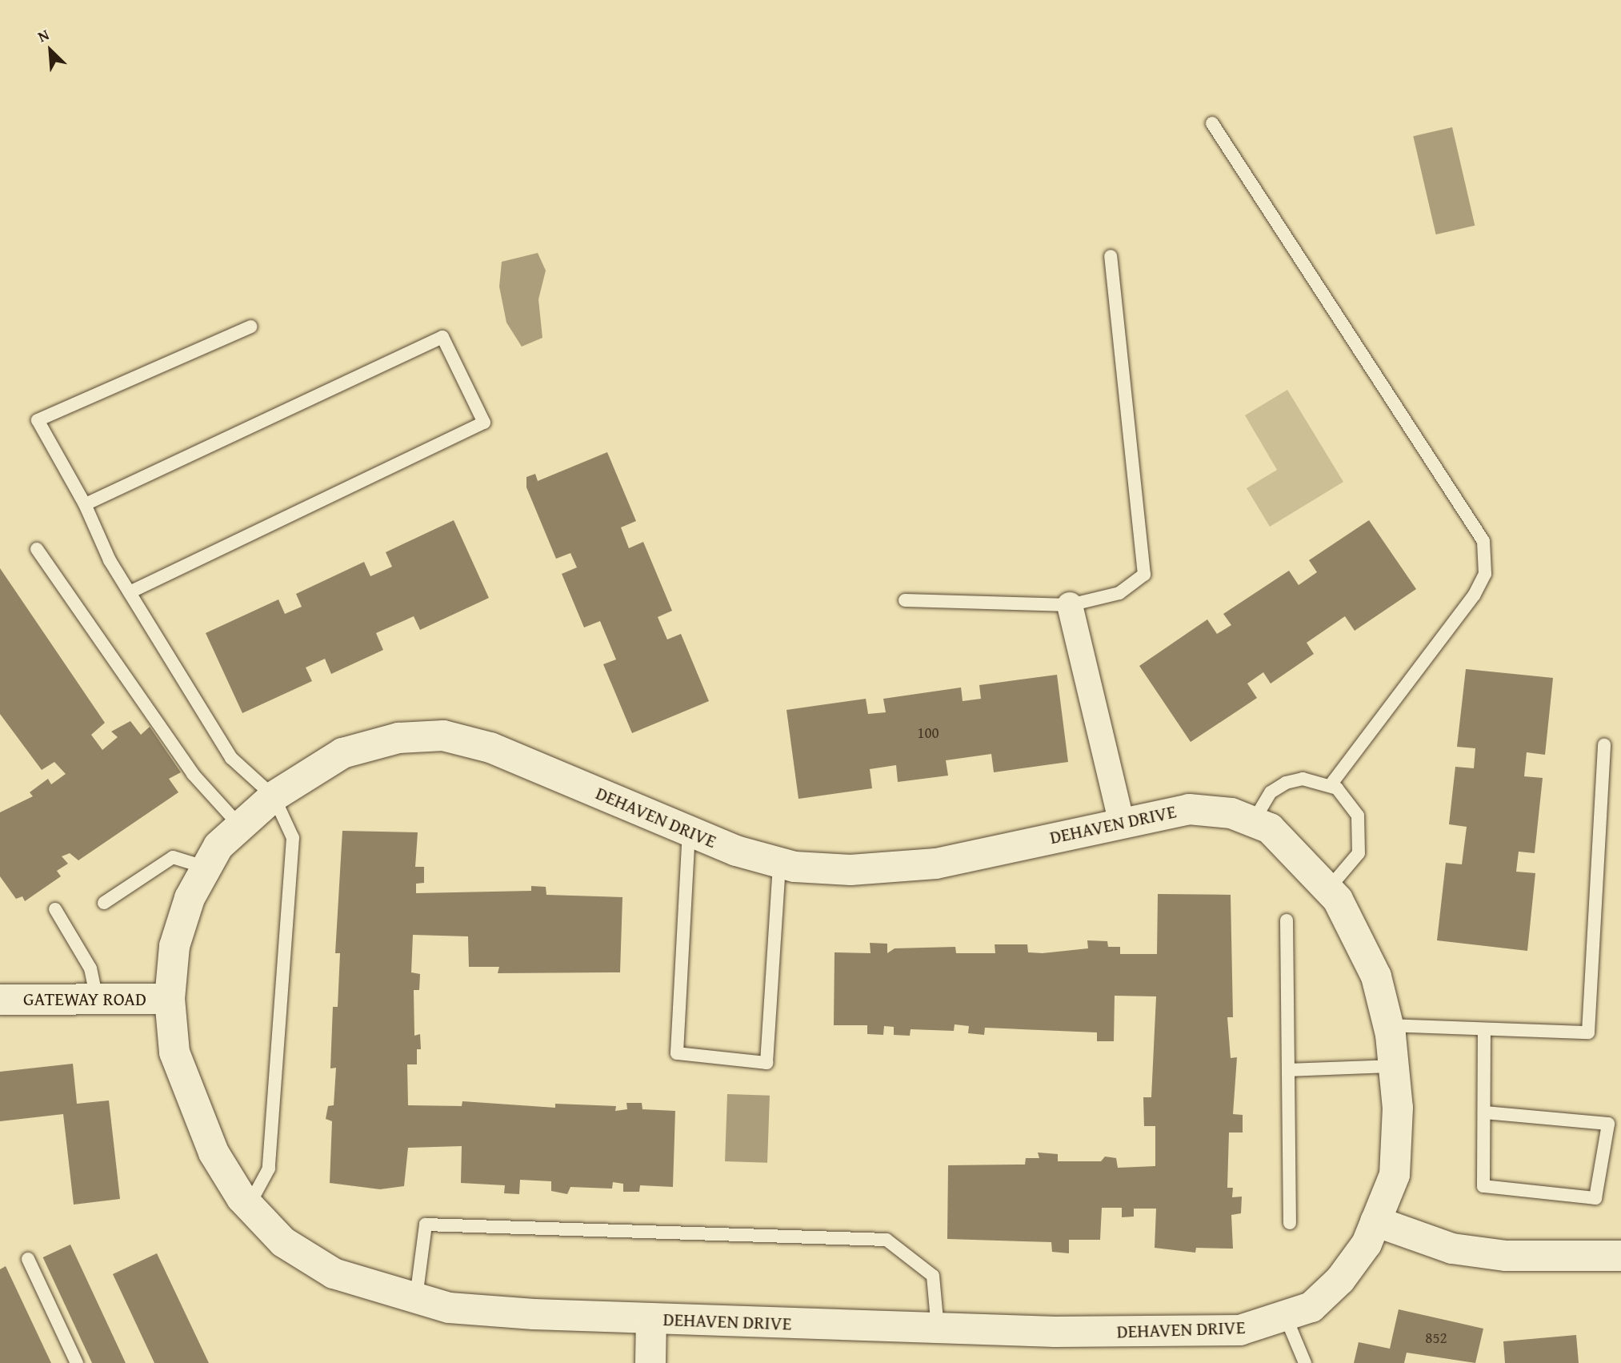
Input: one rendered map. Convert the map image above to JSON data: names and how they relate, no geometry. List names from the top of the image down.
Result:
{
  "streets": {
    "street": ["DEHAVEN DRIVE", "GATEWAY ROAD"]
  },
  "crossings": [
    ["DEHAVEN DRIVE", "GATEWAY ROAD"]
  ],
  "house_numbers": ["100", "852"],
  "north": "top left"
}
